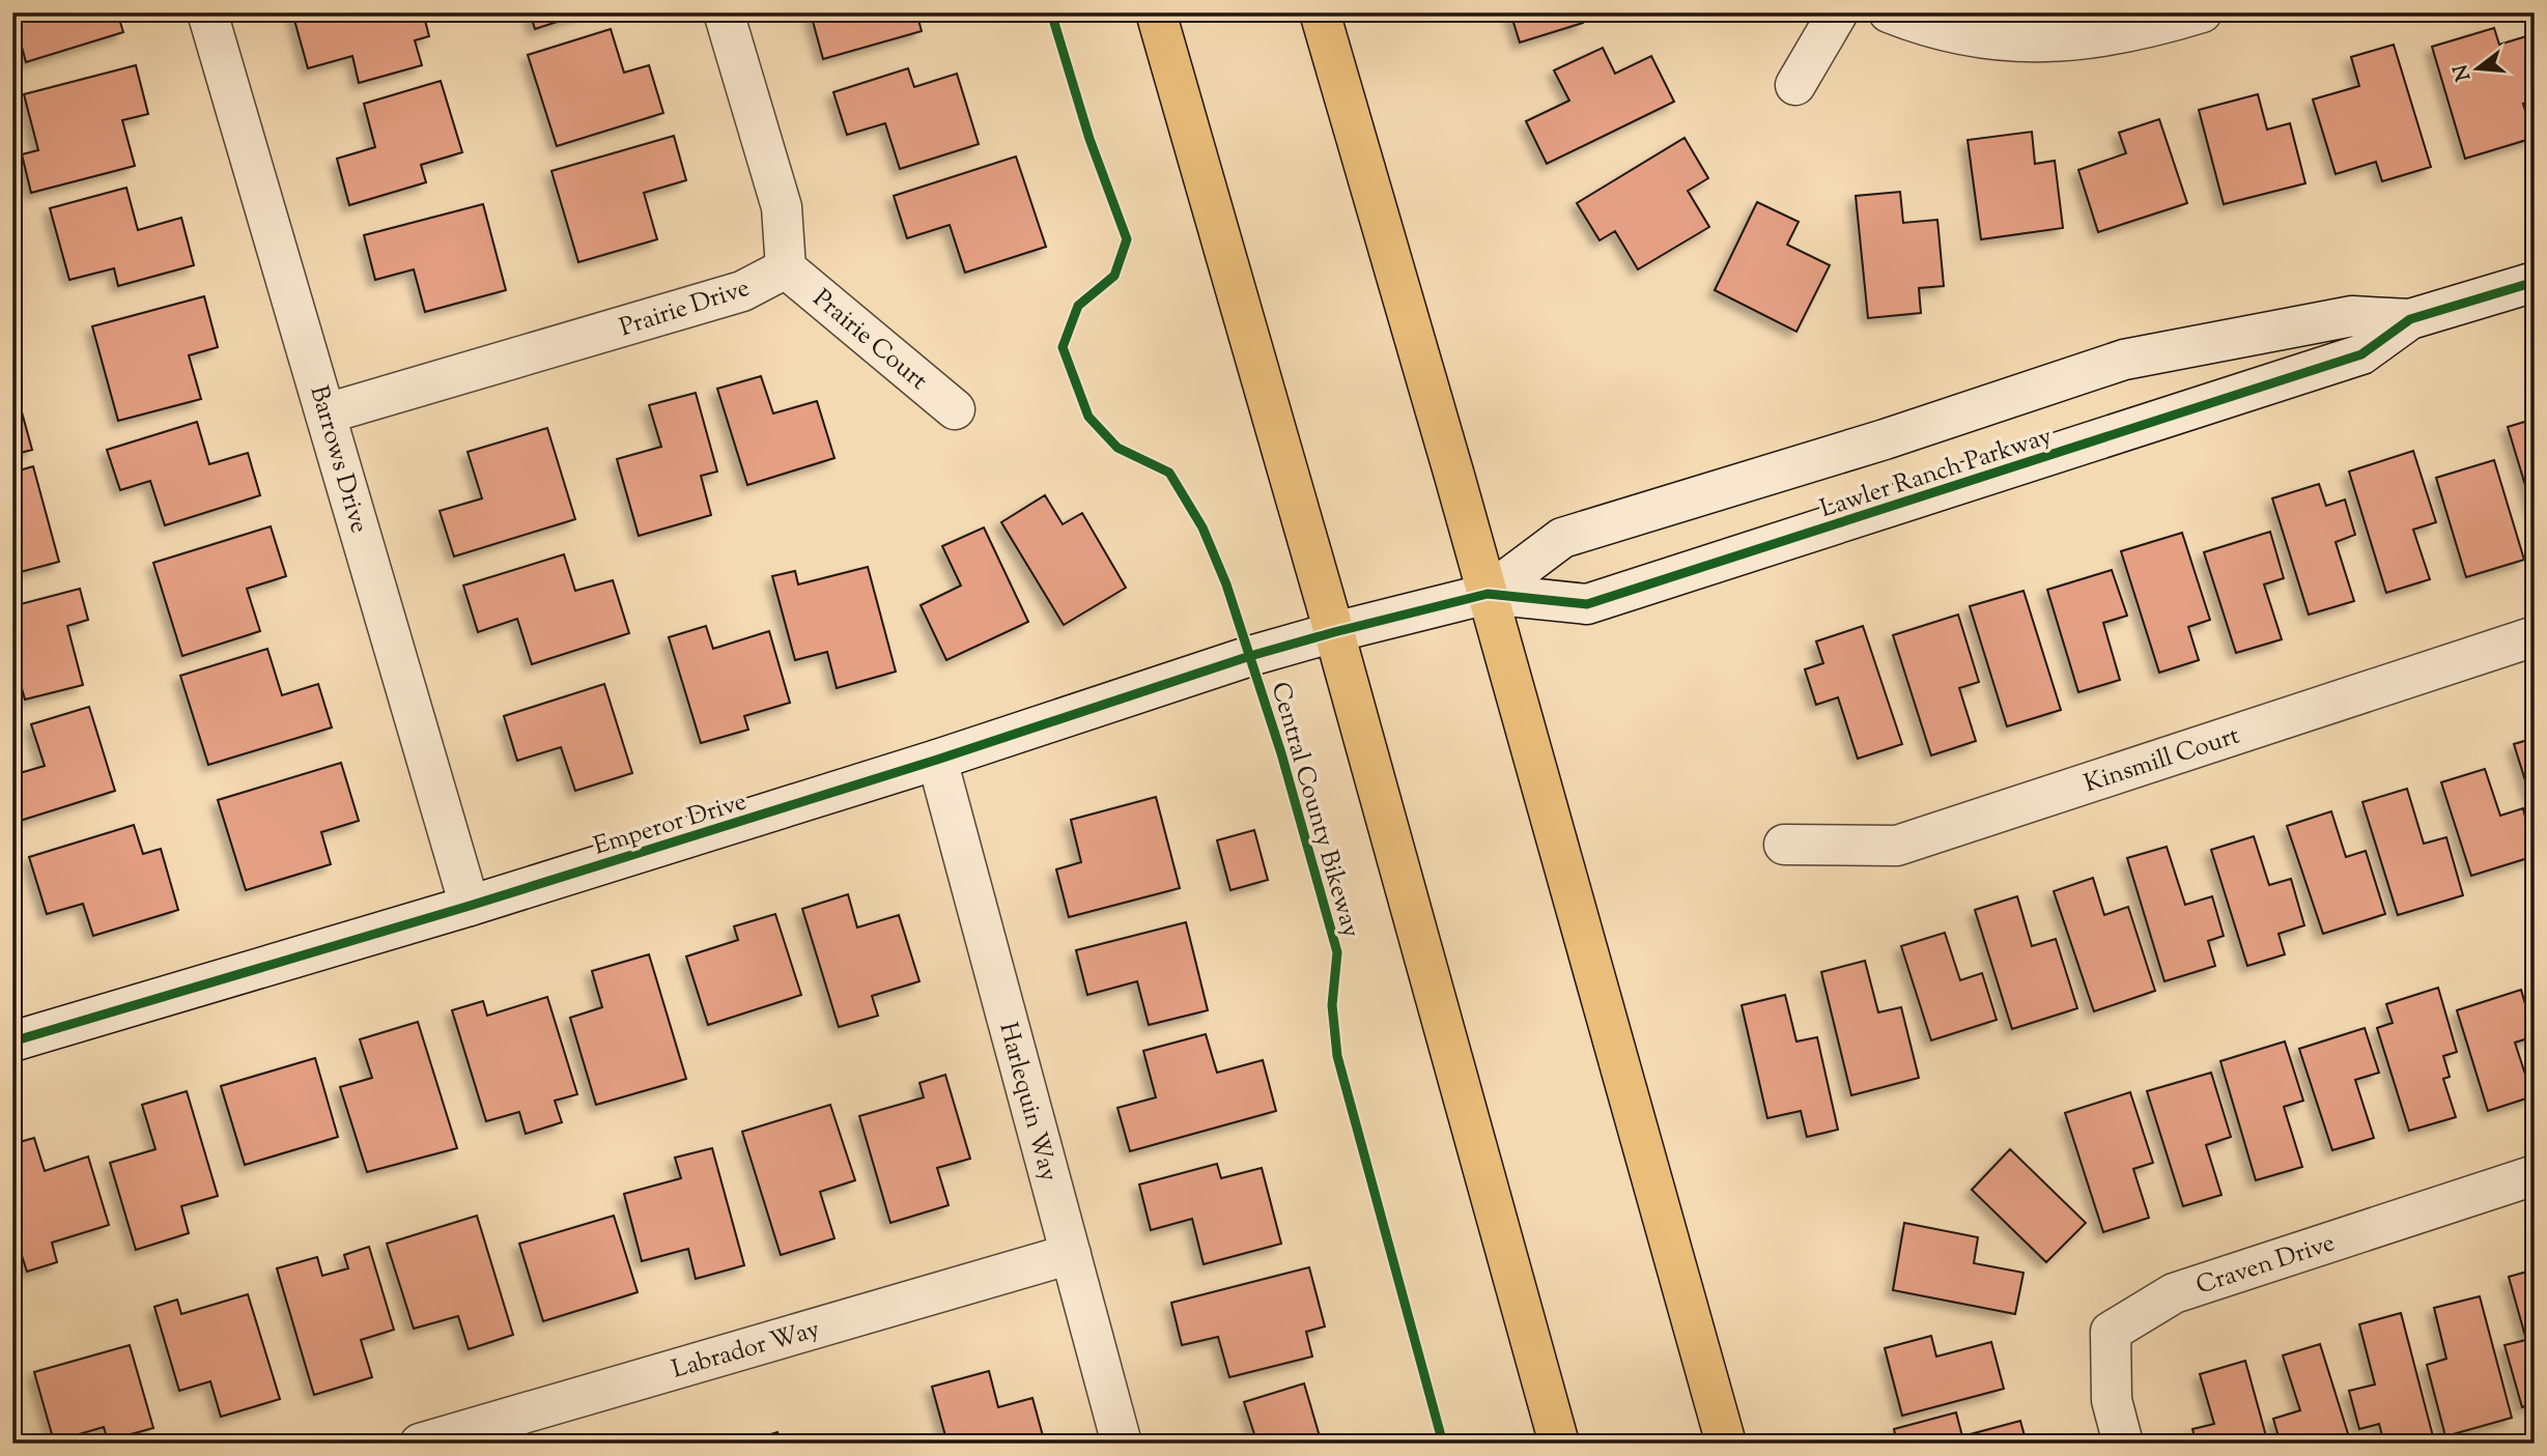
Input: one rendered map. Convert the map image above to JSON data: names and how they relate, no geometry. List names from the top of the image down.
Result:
{
  "streets": {
    "street": [
      "Prairie Drive",
      "Prairie Court",
      "Barrows Drive",
      "Lawler Ranch Parkway",
      "Kinsmill Court",
      "Emperor Drive",
      "Harlequin Way",
      "Craven Drive",
      "Labrador Way"
    ],
    "cycle path": ["Central County Bikeway"]
  },
  "crossings": [
    ["Prairie Drive", "Prairie Court"],
    ["Prairie Drive", "Barrows Drive"],
    ["Barrows Drive", "Emperor Drive"],
    ["Lawler Ranch Parkway", "Emperor Drive"],
    ["Emperor Drive", "Harlequin Way"],
    ["Harlequin Way", "Labrador Way"]
  ],
  "north": "left"
}
